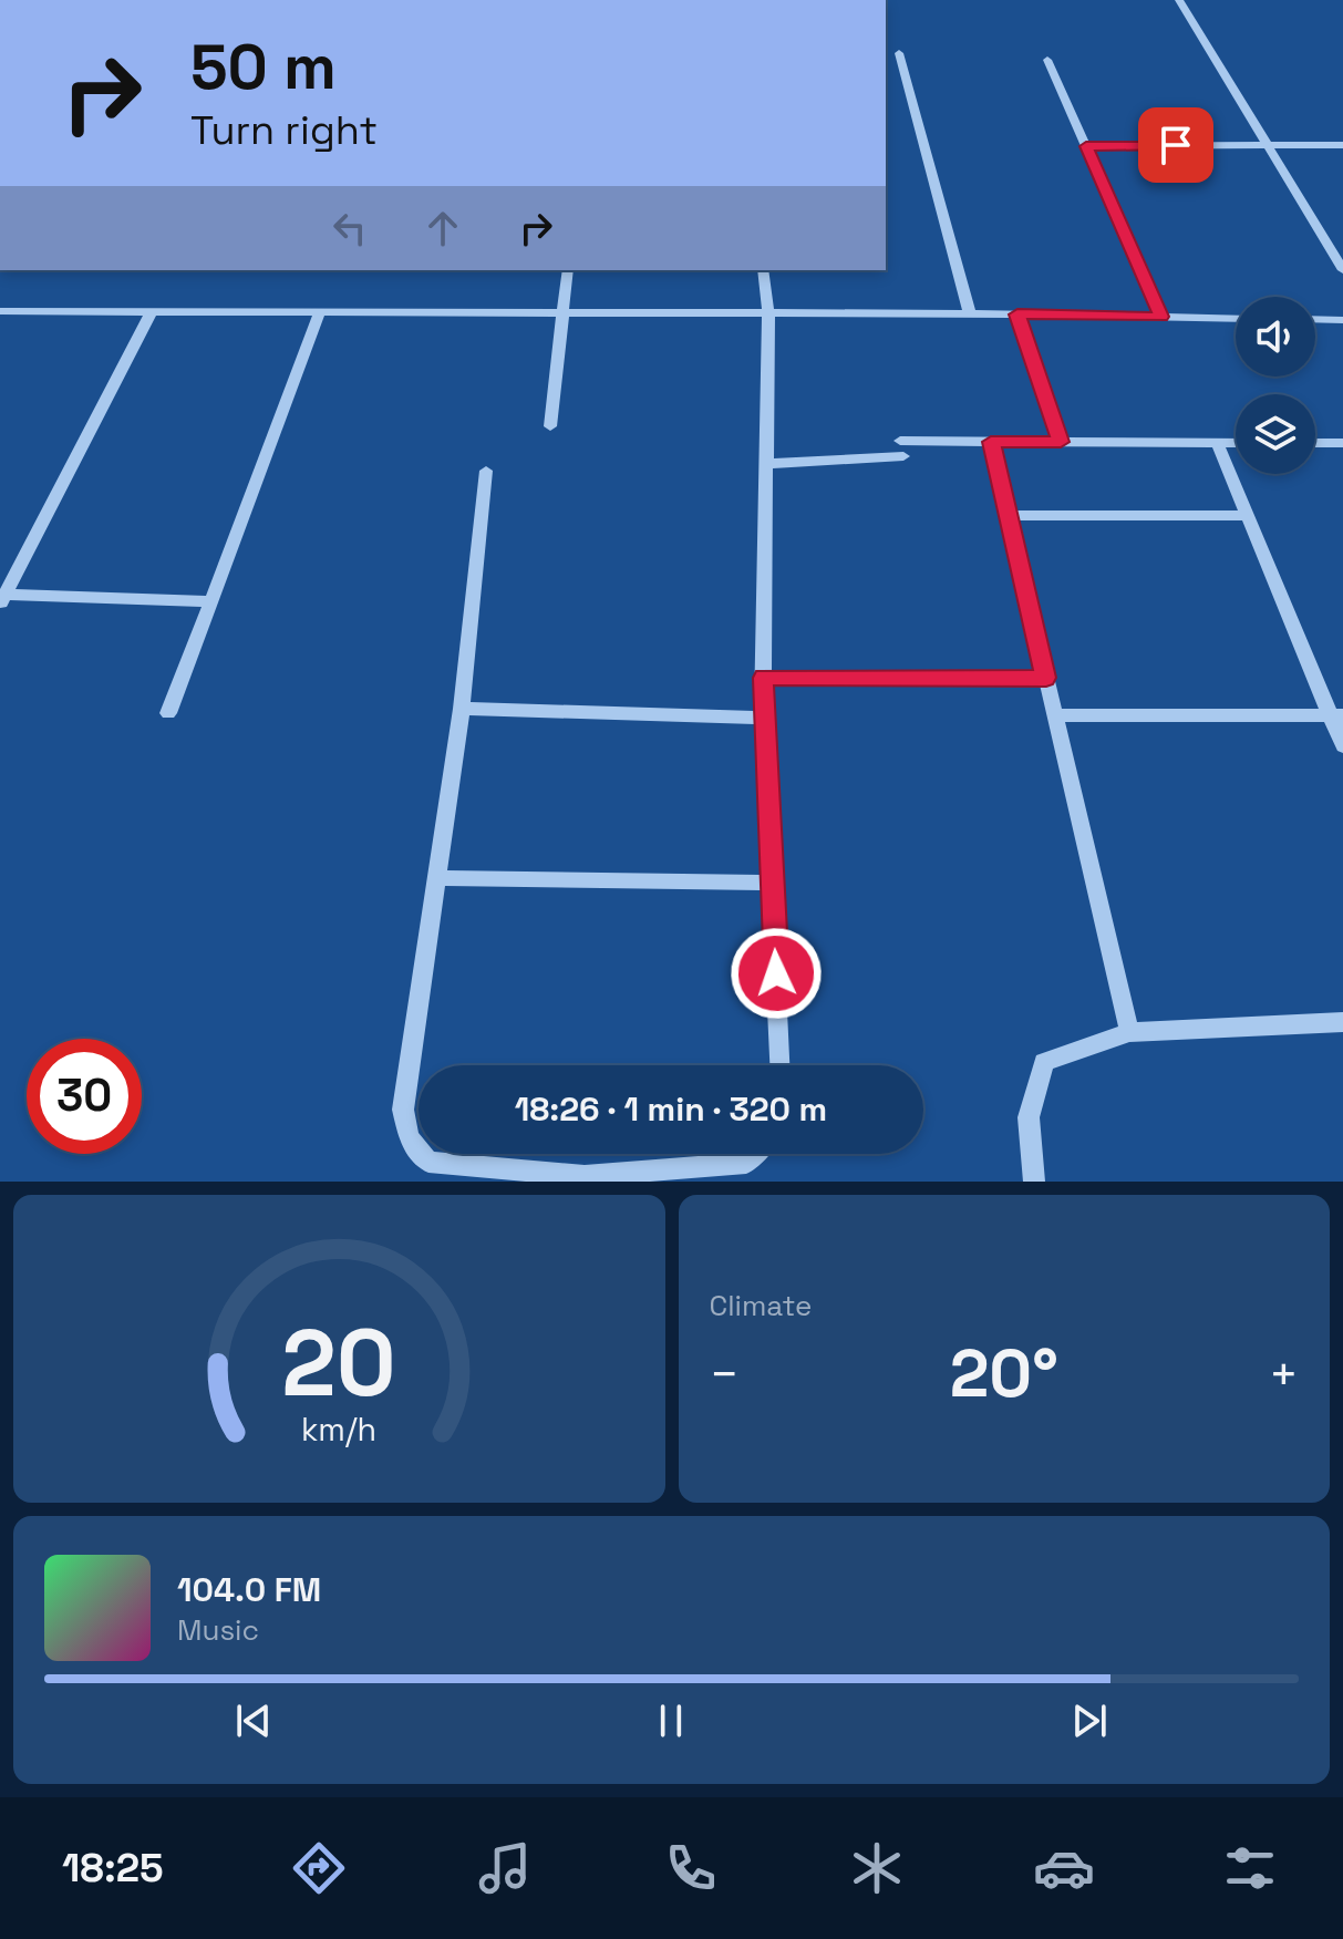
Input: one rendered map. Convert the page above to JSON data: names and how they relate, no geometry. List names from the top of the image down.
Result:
{
  "page": {
    "turn": ["50 m", "Turn right"],
    "limit": "30",
    "trip": "18:26 · 1 min · 320 m",
    "tile": "Climate",
    "heat": ["−", "20°", "+"],
    "song": ["104.0 FM", "Music"],
    "tabs": "18:25",
    "gauge": ["20", "km/h"]
  }
}
